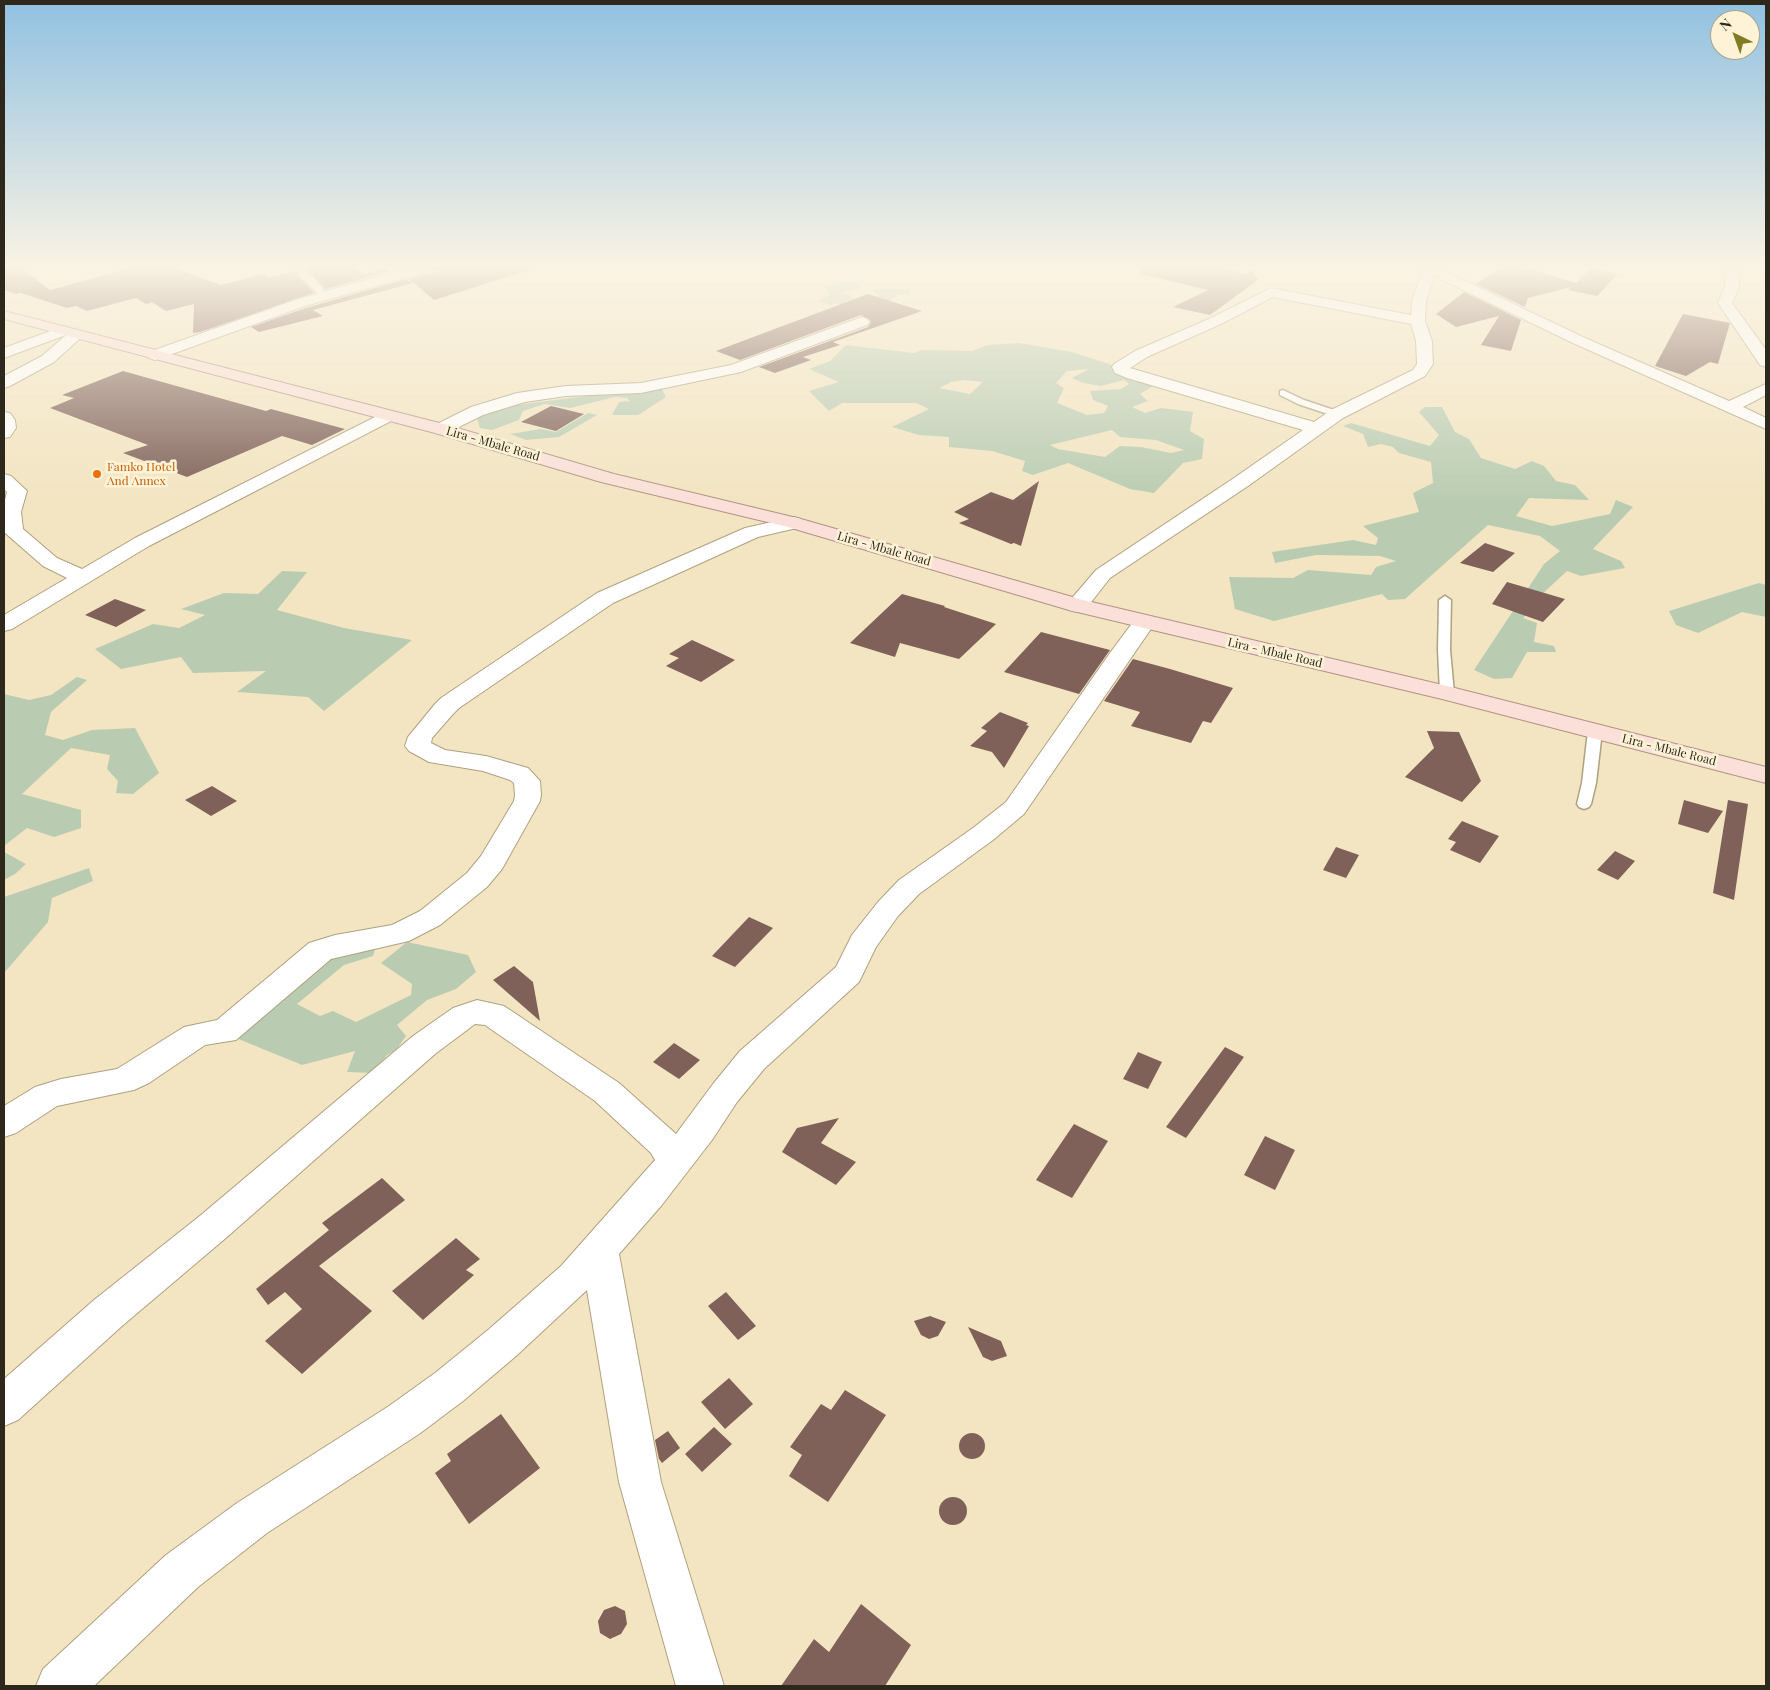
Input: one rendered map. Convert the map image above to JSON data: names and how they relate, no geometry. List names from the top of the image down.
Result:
{
  "streets": {
    "main road": ["Lira - Mbale Road"]
  },
  "places": ["Famko Hotel And Annex"],
  "north": "top left"
}
